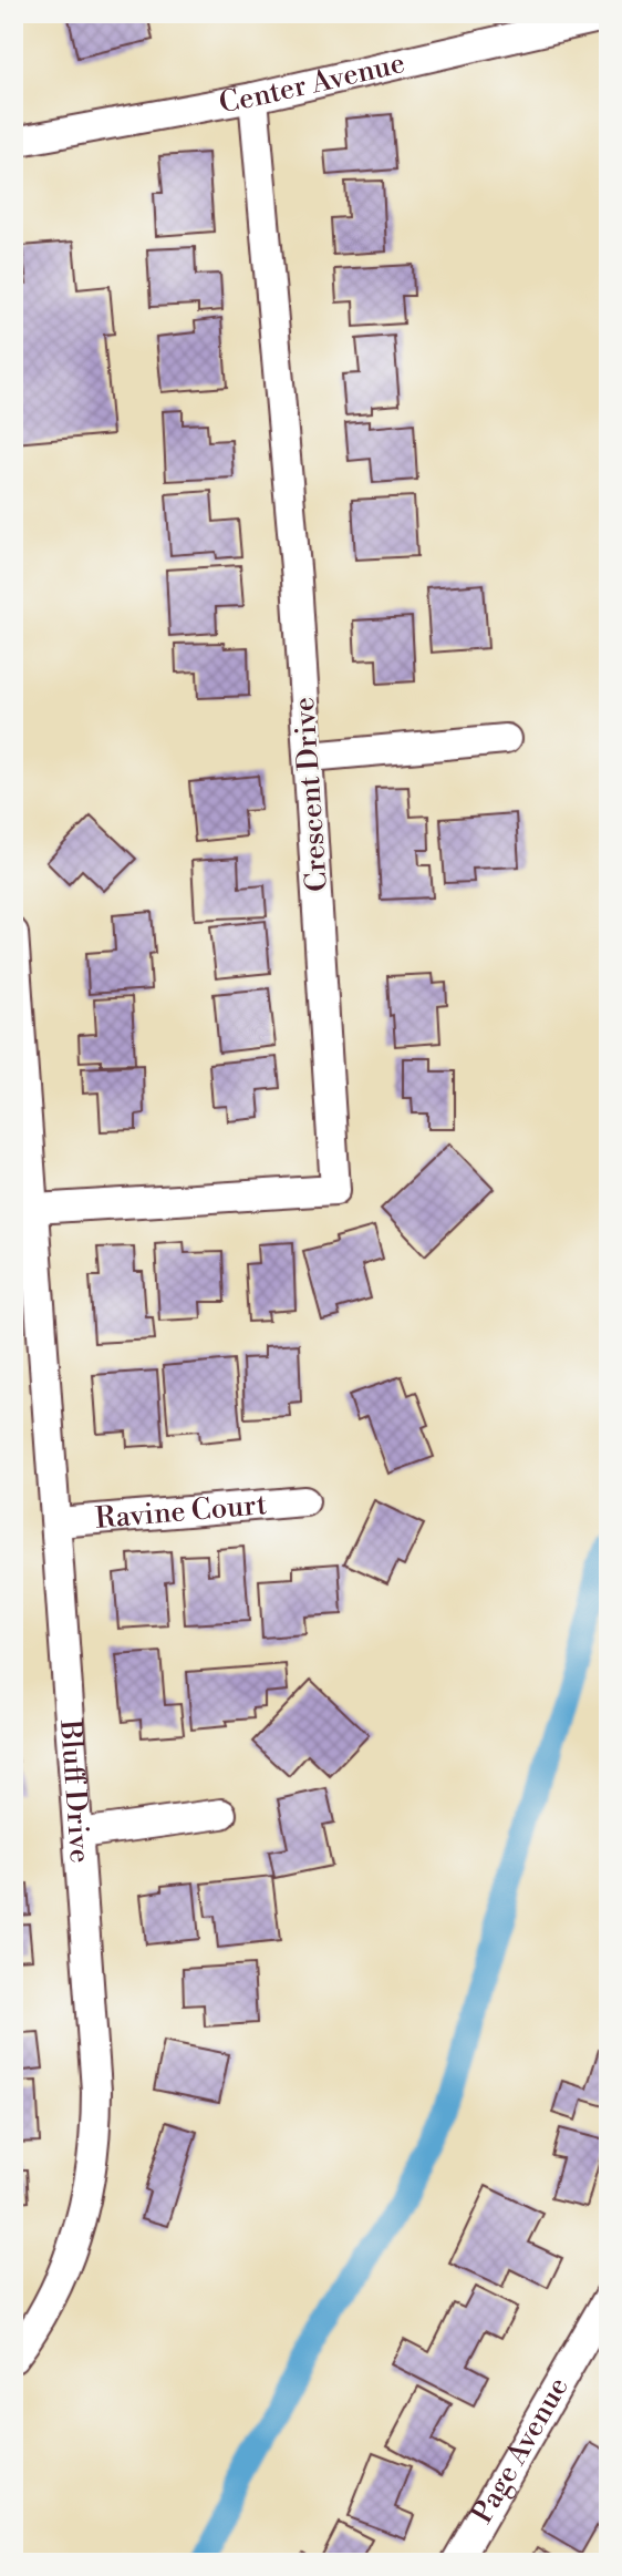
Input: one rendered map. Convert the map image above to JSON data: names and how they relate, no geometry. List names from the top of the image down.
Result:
{
  "streets": {
    "street": [
      "Center Avenue",
      "Crescent Drive",
      "Ravine Court",
      "Bluff Drive",
      "Page Avenue"
    ]
  },
  "crossings": [
    ["Center Avenue", "Crescent Drive"],
    ["Crescent Drive", "Bluff Drive"],
    ["Ravine Court", "Bluff Drive"]
  ]
}
